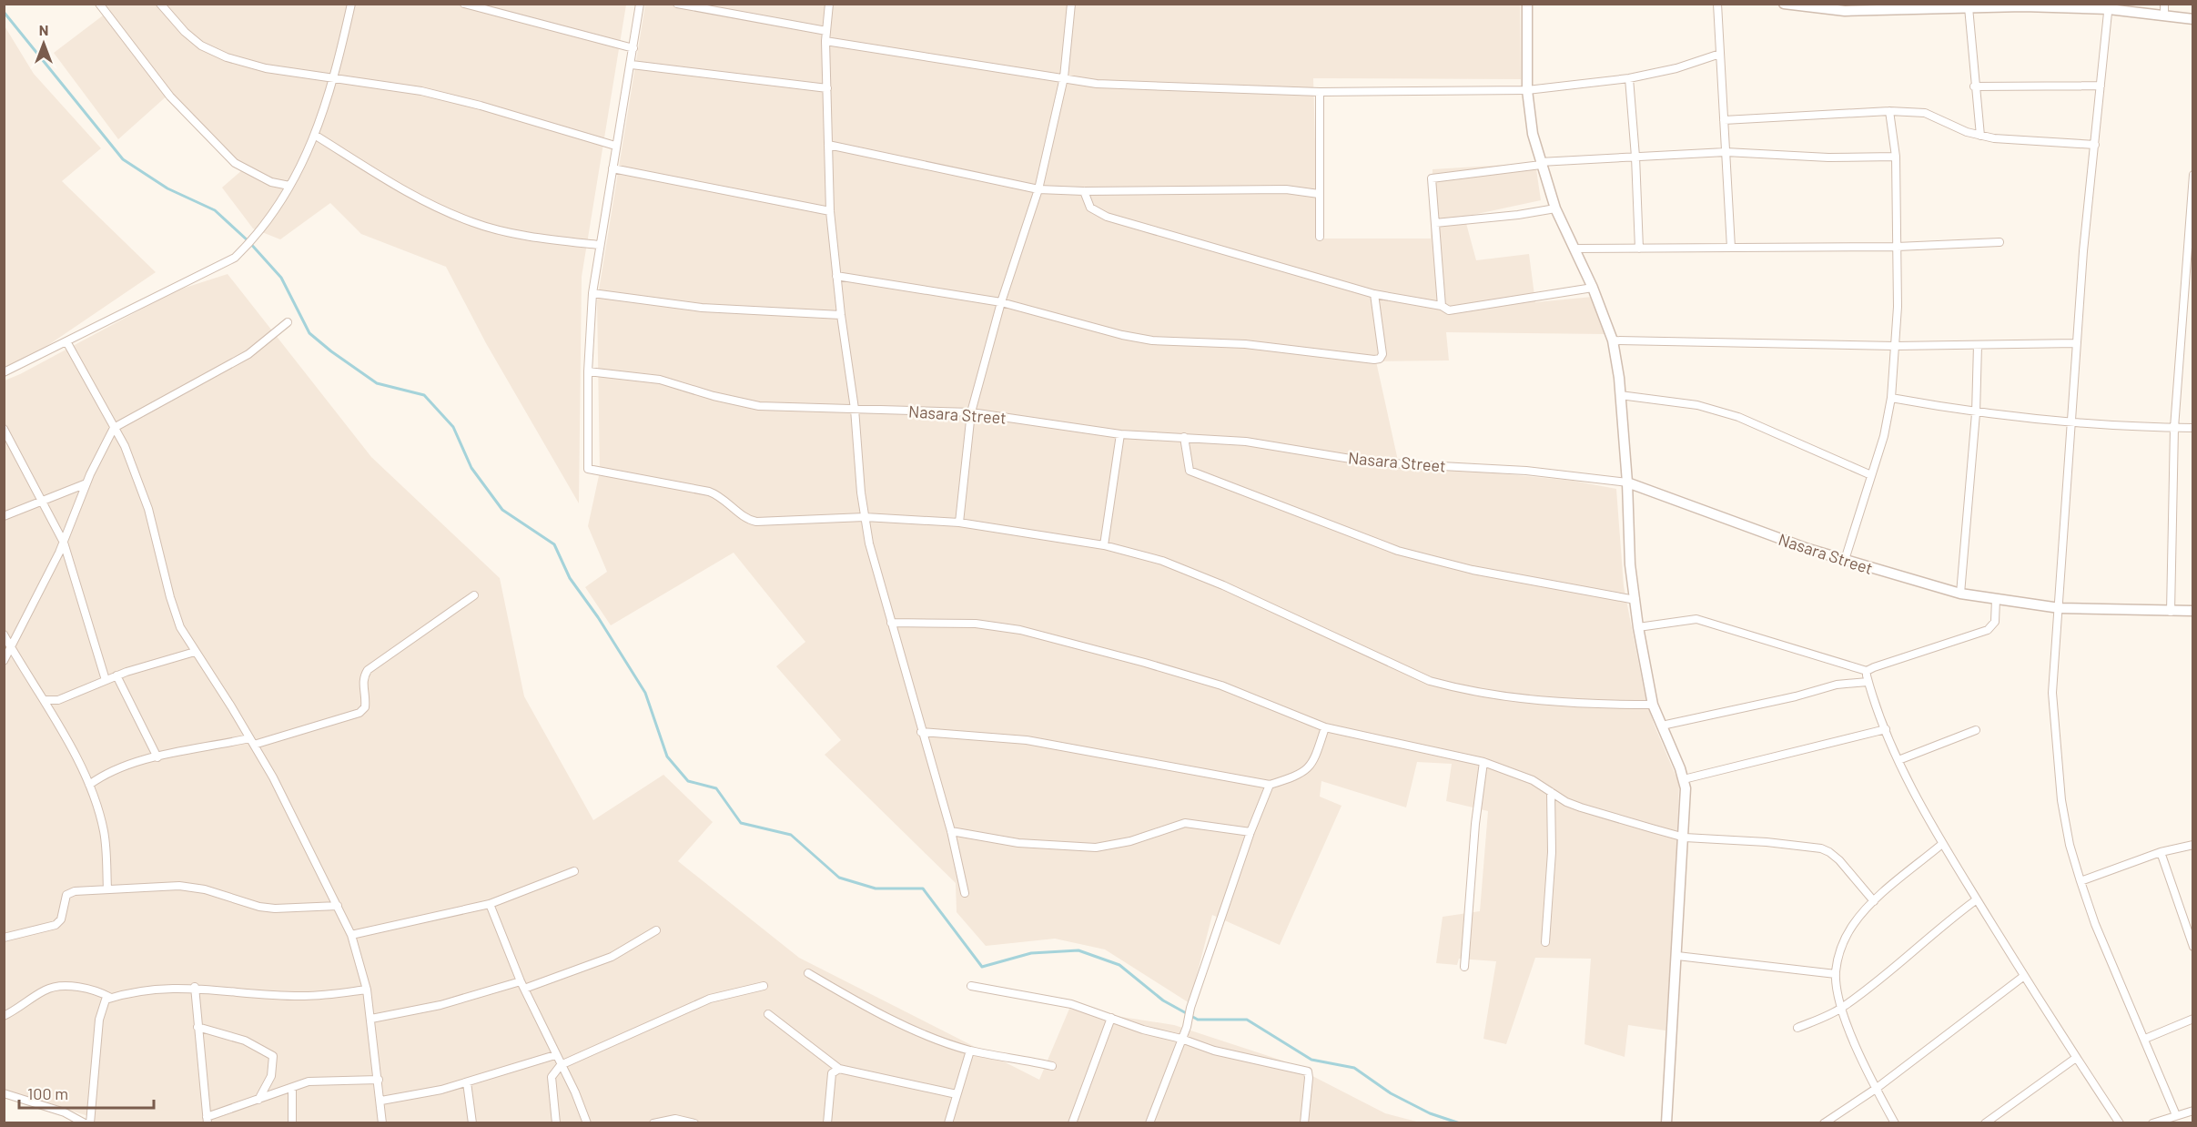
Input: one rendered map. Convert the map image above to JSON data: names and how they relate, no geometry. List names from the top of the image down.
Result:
{
  "streets": {
    "street": ["Nasara Street"]
  },
  "scale_bar": "100 m",
  "north": "top"
}
